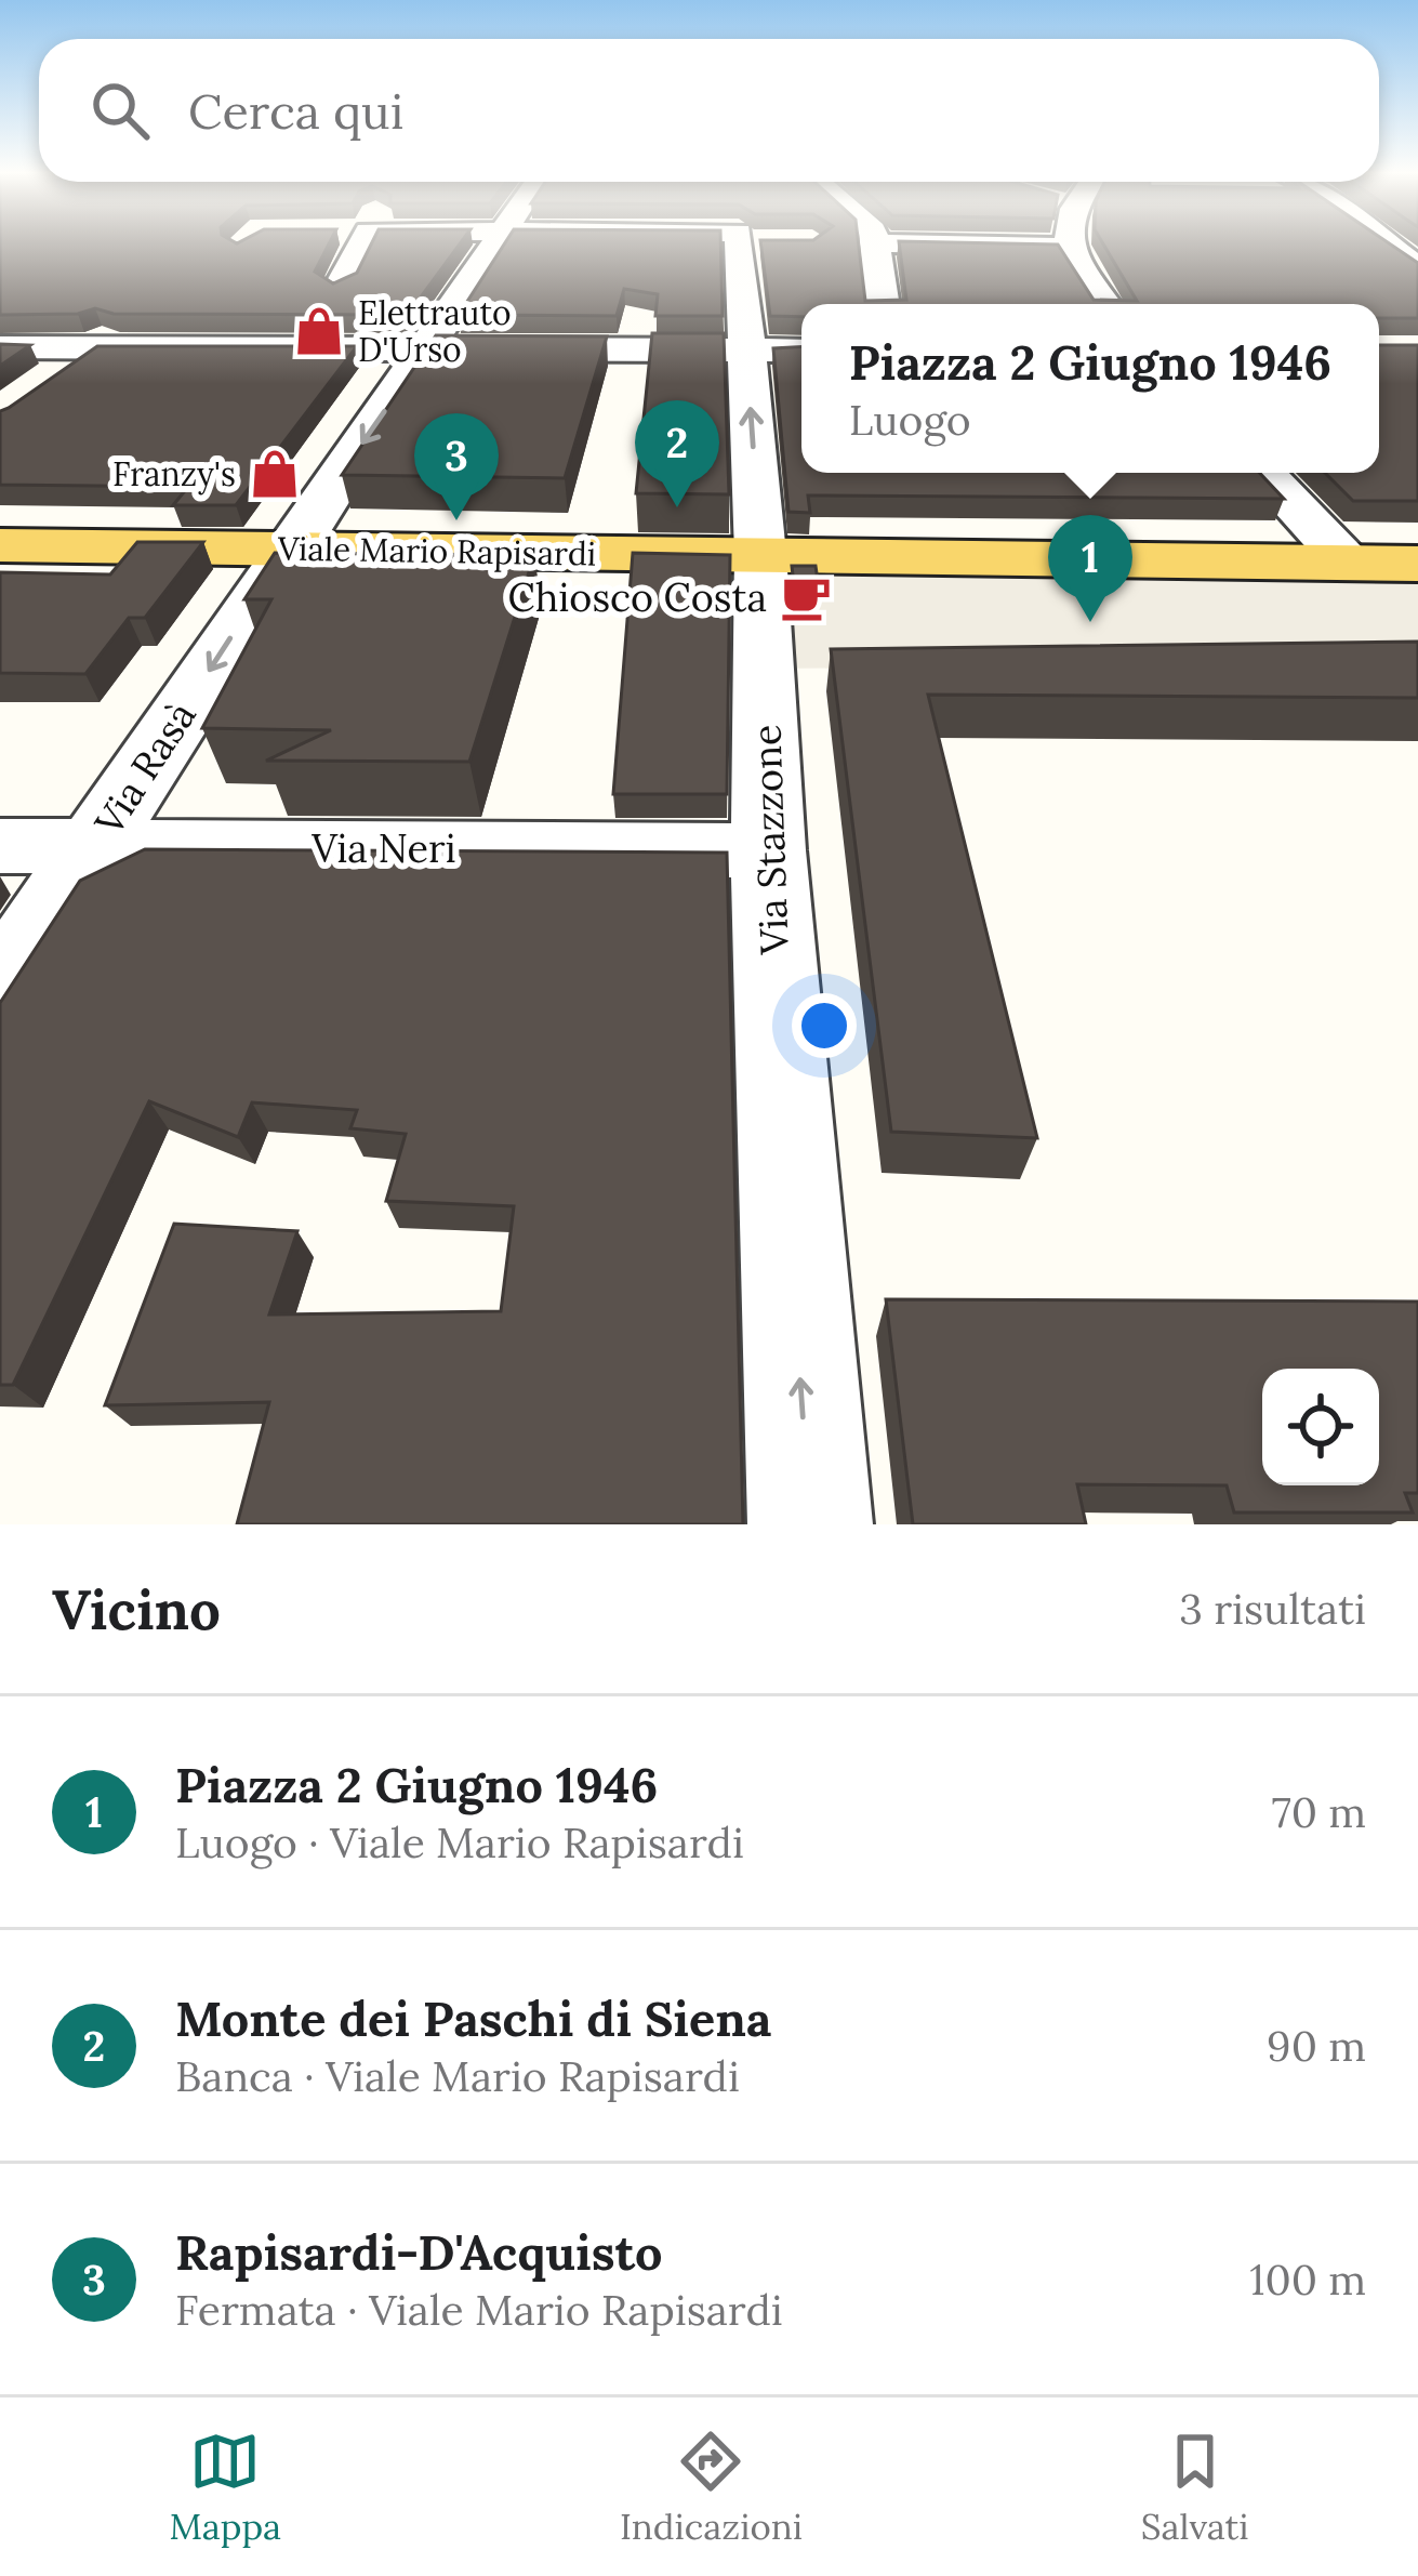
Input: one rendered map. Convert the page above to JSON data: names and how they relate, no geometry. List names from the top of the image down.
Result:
{
  "streets": {
    "main road": ["Viale Mario Rapisardi"],
    "street": ["Via Rasà", "Via Stazzone", "Via Neri"]
  },
  "crossings": [
    ["Viale Mario Rapisardi", "Via Rasà"],
    ["Viale Mario Rapisardi", "Via Stazzone"],
    ["Via Rasà", "Via Neri"],
    ["Via Stazzone", "Via Neri"]
  ],
  "one_way": ["Via Rasà", "Via Stazzone"],
  "places": {
    "shop": ["Elettrauto D'Urso", "Franzy's"],
    "cafe": ["Chiosco Costa"]
  },
  "page": {
    "search": "Cerca qui",
    "popup": ["Piazza 2 Giugno 1946", "Luogo"],
    "pins": ["2", "3", "1"],
    "heading": ["Vicino", "3 risultati"],
    "list": [
      {
        "mark": "1",
        "name": "Piazza 2 Giugno 1946",
        "note": "Luogo · Viale Mario Rapisardi",
        "value": "70 m"
      },
      {
        "mark": "2",
        "name": "Monte dei Paschi di Siena",
        "note": "Banca · Viale Mario Rapisardi",
        "value": "90 m"
      },
      {
        "mark": "3",
        "name": "Rapisardi-D'Acquisto",
        "note": "Fermata · Viale Mario Rapisardi",
        "value": "100 m"
      }
    ],
    "nav": ["Mappa", "Indicazioni", "Salvati"]
  }
}
